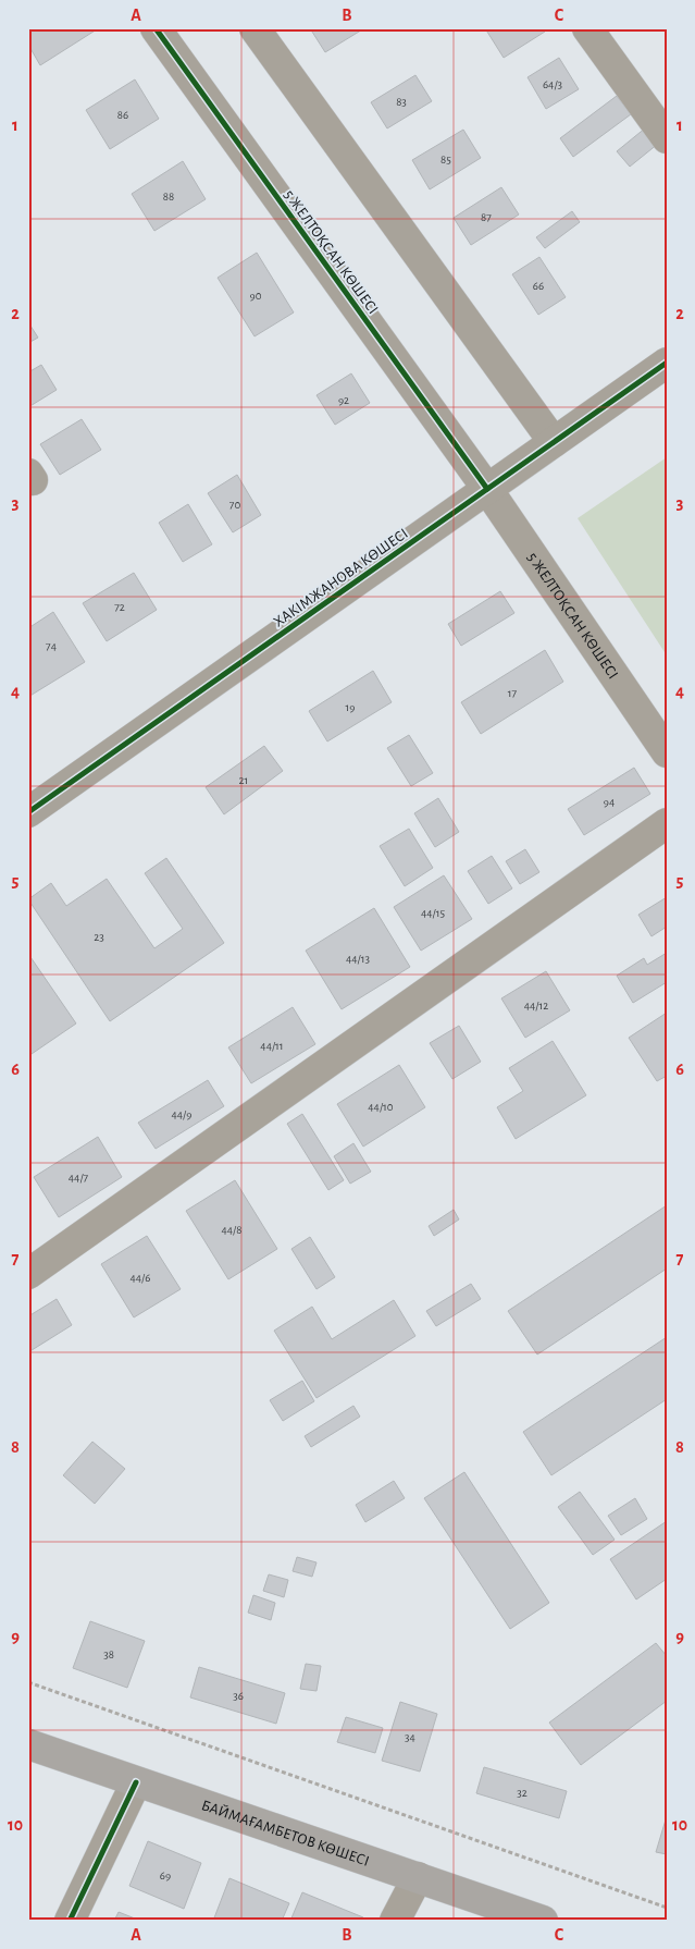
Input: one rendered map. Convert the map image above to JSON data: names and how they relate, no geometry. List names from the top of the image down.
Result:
{
  "streets": {
    "main road": ["БАЙМАҒАМБЕТОВ КӨШЕСІ"],
    "street": ["5 ЖЕЛТОҚСАН КӨШЕСІ", "ХАКІМЖАНОВА КӨШЕСІ"]
  },
  "crossings": [
    ["5 ЖЕЛТОҚСАН КӨШЕСІ", "ХАКІМЖАНОВА КӨШЕСІ"]
  ],
  "house_numbers": [
    "64/3",
    "83",
    "86",
    "85",
    "88",
    "87",
    "66",
    "90",
    "92",
    "70",
    "72",
    "74",
    "17",
    "19",
    "21",
    "94",
    "44/15",
    "23",
    "44/13",
    "44/12",
    "44/11",
    "44/10",
    "44/9",
    "44/7",
    "44/8",
    "44/6",
    "38",
    "36",
    "34",
    "32",
    "69"
  ],
  "grid": {
    "columns": ["A", "B", "C"],
    "rows": [
      "1",
      "2",
      "3",
      "4",
      "5",
      "6",
      "7",
      "8",
      "9",
      "10"
    ]
  }
}
